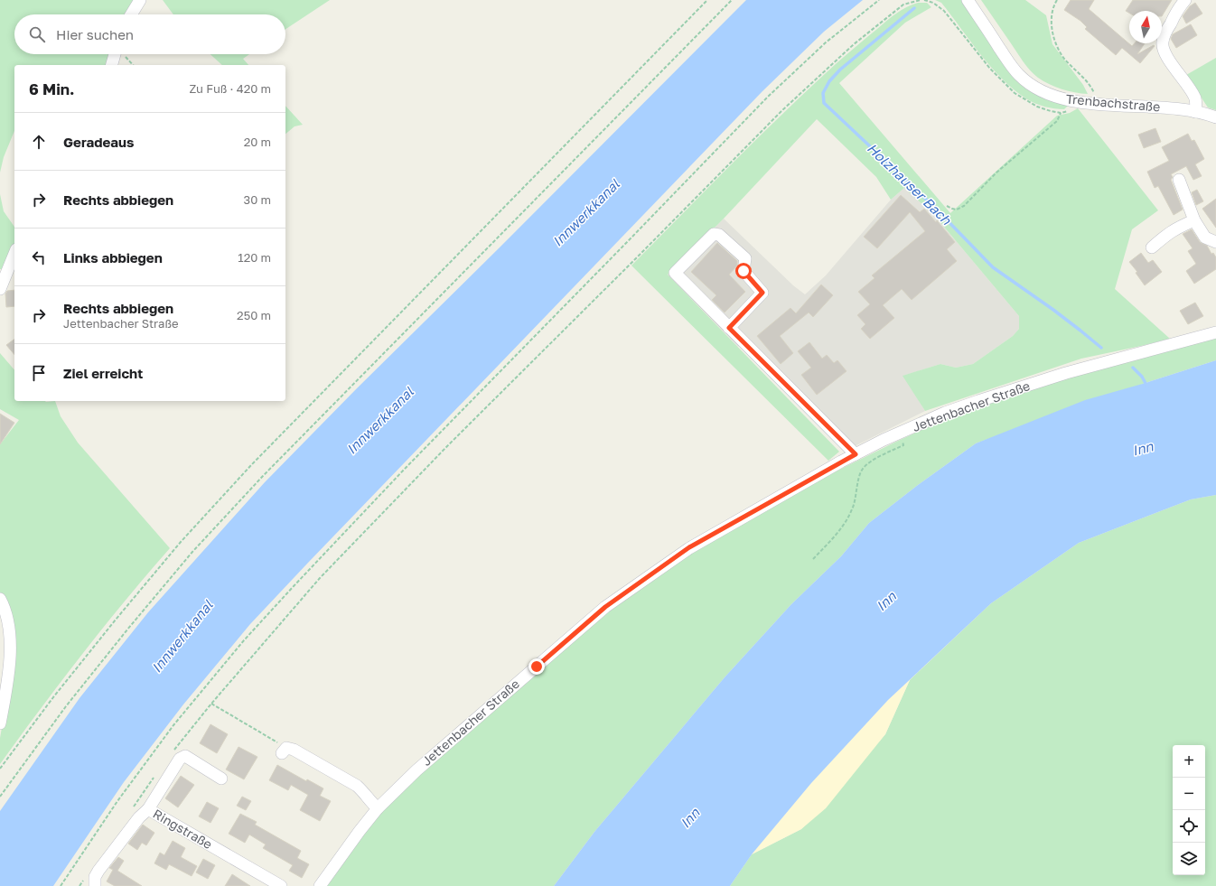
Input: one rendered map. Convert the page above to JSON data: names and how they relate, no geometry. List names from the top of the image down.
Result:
{
  "streets": {
    "street": ["Trenbachstraße", "Jettenbacher Straße", "Ringstraße"]
  },
  "water": ["Holzhauser Bach", "Innwerkkanal", "Inn"],
  "north": "top",
  "page": {
    "search": "Hier suchen",
    "heading": ["6 Min.", "Zu Fuß · 420 m"],
    "list": [
      ["Geradeaus", "20 m"],
      ["Rechts abbiegen", "30 m"],
      ["Links abbiegen", "120 m"],
      ["Rechts abbiegen", "Jettenbacher Straße", "250 m"],
      "Ziel erreicht"
    ],
    "map_buttons": ["+", "−"]
  }
}
